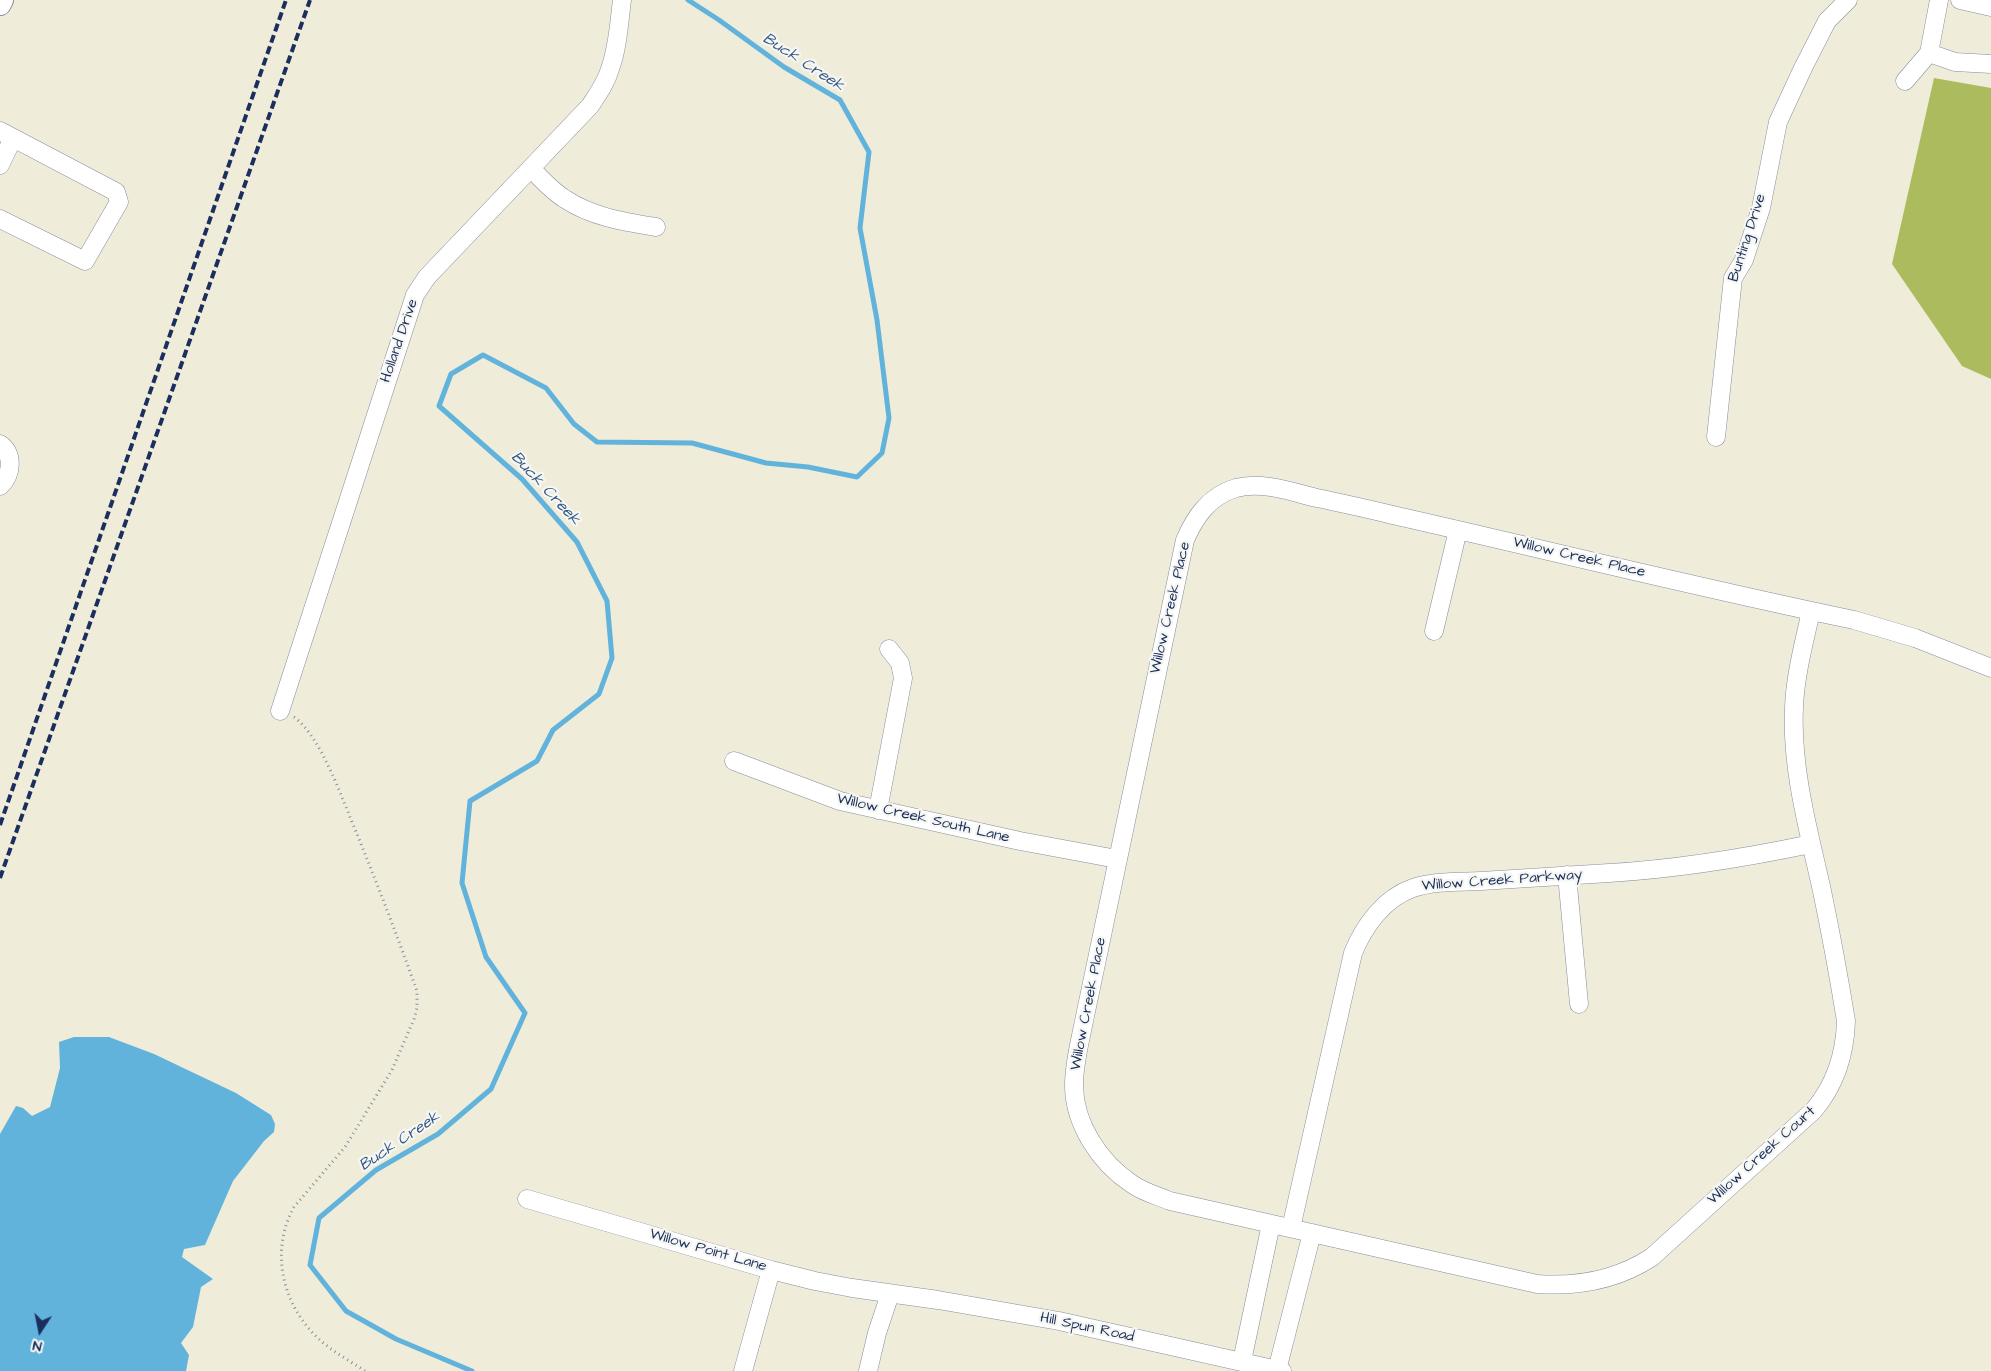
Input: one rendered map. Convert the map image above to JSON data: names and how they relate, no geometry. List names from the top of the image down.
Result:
{
  "streets": {
    "street": [
      "Bunting Drive",
      "Holland Drive",
      "Willow Creek Place",
      "Willow Creek South Lane",
      "Willow Creek Parkway",
      "Willow Creek Court",
      "Willow Point Lane",
      "Hill Spun Road"
    ]
  },
  "crossings": [
    ["Willow Creek Place", "Willow Creek South Lane"],
    ["Willow Creek Place", "Willow Creek Parkway"],
    ["Willow Creek Place", "Willow Creek Court"],
    ["Willow Creek Parkway", "Willow Creek Court"],
    ["Willow Point Lane", "Hill Spun Road"]
  ],
  "water": ["Buck Creek"],
  "north": "bottom"
}
